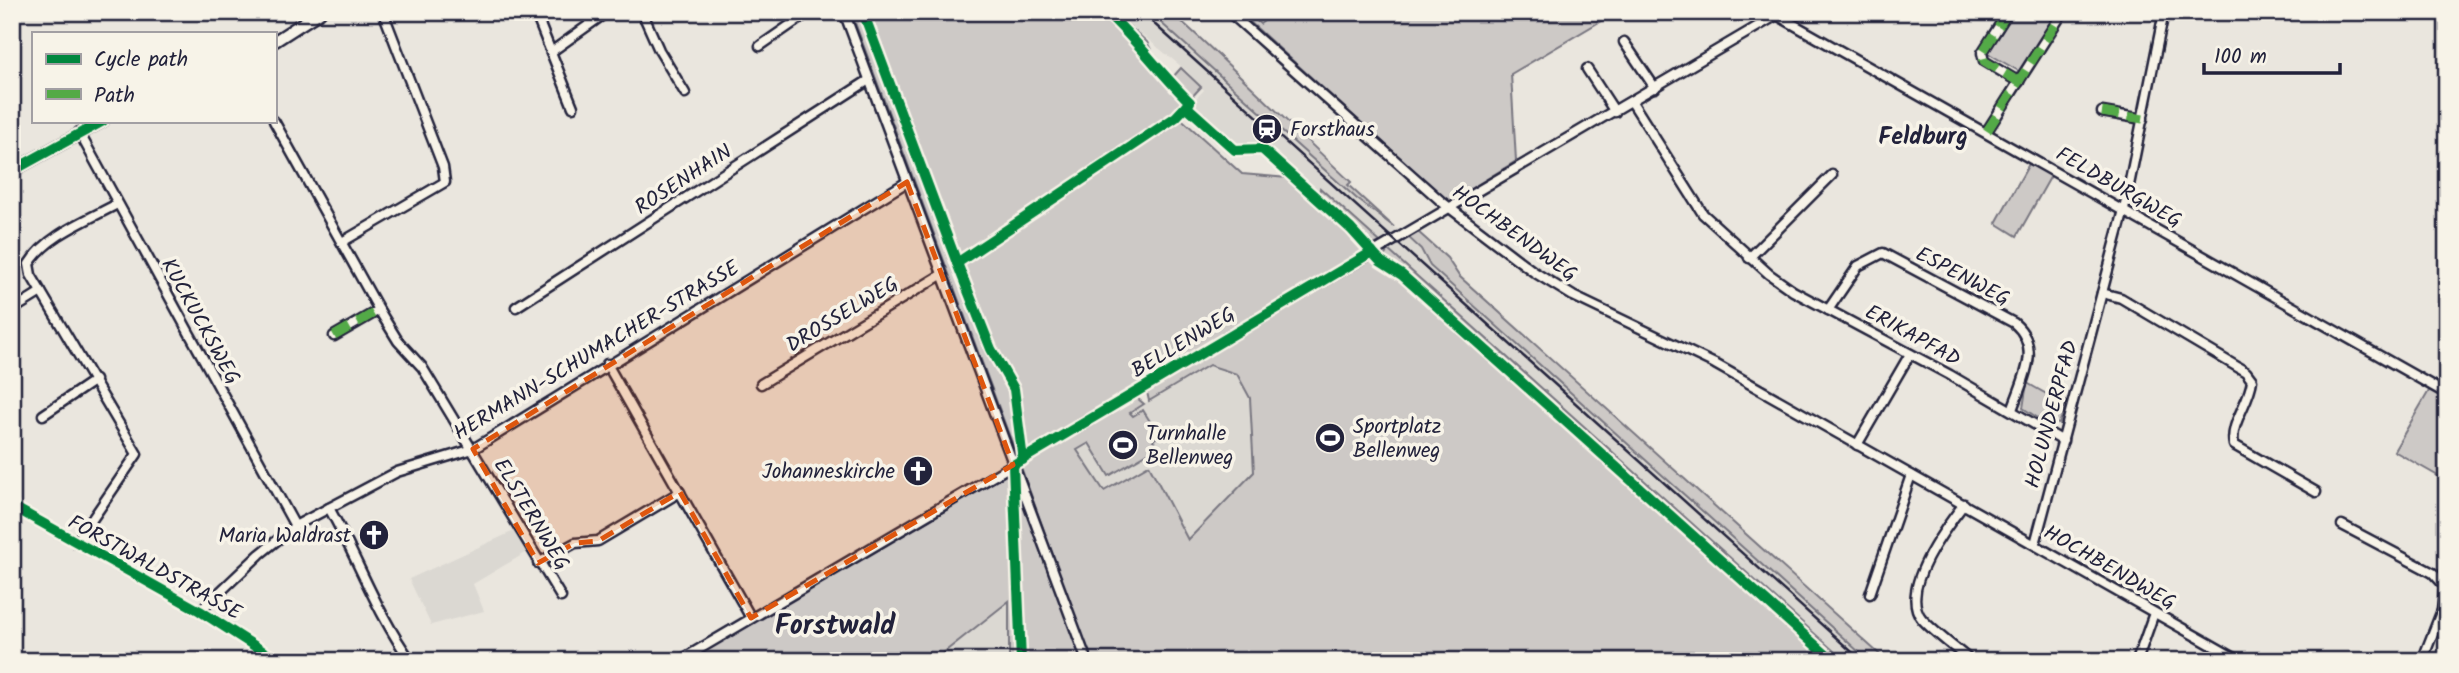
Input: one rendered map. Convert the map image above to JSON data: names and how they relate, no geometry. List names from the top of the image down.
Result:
{
  "streets": {
    "street": [
      "ROSENHAIN",
      "FELDBURGWEG",
      "HOCHBENDWEG",
      "ESPENWEG",
      "DROSSELWEG",
      "KUCKUCKSWEG",
      "ERIKAPFAD",
      "BELLENWEG",
      "HERMANN-SCHUMACHER-STRASSE",
      "HOLUNDERPFAD",
      "ELSTERNWEG",
      "FORSTWALDSTRASSE"
    ]
  },
  "crossings": [
    ["FELDBURGWEG", "BELLENWEG"],
    ["FELDBURGWEG", "HOLUNDERPFAD"],
    ["HOCHBENDWEG", "BELLENWEG"],
    ["HOCHBENDWEG", "HOLUNDERPFAD"],
    ["ESPENWEG", "ERIKAPFAD"],
    ["KUCKUCKSWEG", "HERMANN-SCHUMACHER-STRASSE"],
    ["ERIKAPFAD", "BELLENWEG"],
    ["ERIKAPFAD", "HOLUNDERPFAD"],
    ["HERMANN-SCHUMACHER-STRASSE", "ELSTERNWEG"],
    ["HERMANN-SCHUMACHER-STRASSE", "FORSTWALDSTRASSE"]
  ],
  "districts": ["Feldburg", "Forstwald"],
  "places": {
    "station": ["Forsthaus"],
    "sports": ["Sportplatz Bellenweg", "Turnhalle Bellenweg"],
    "church": ["Johanneskirche", "Maria Waldrast"]
  },
  "legend": ["Cycle path", "Path"],
  "scale_bar": "100 m"
}
